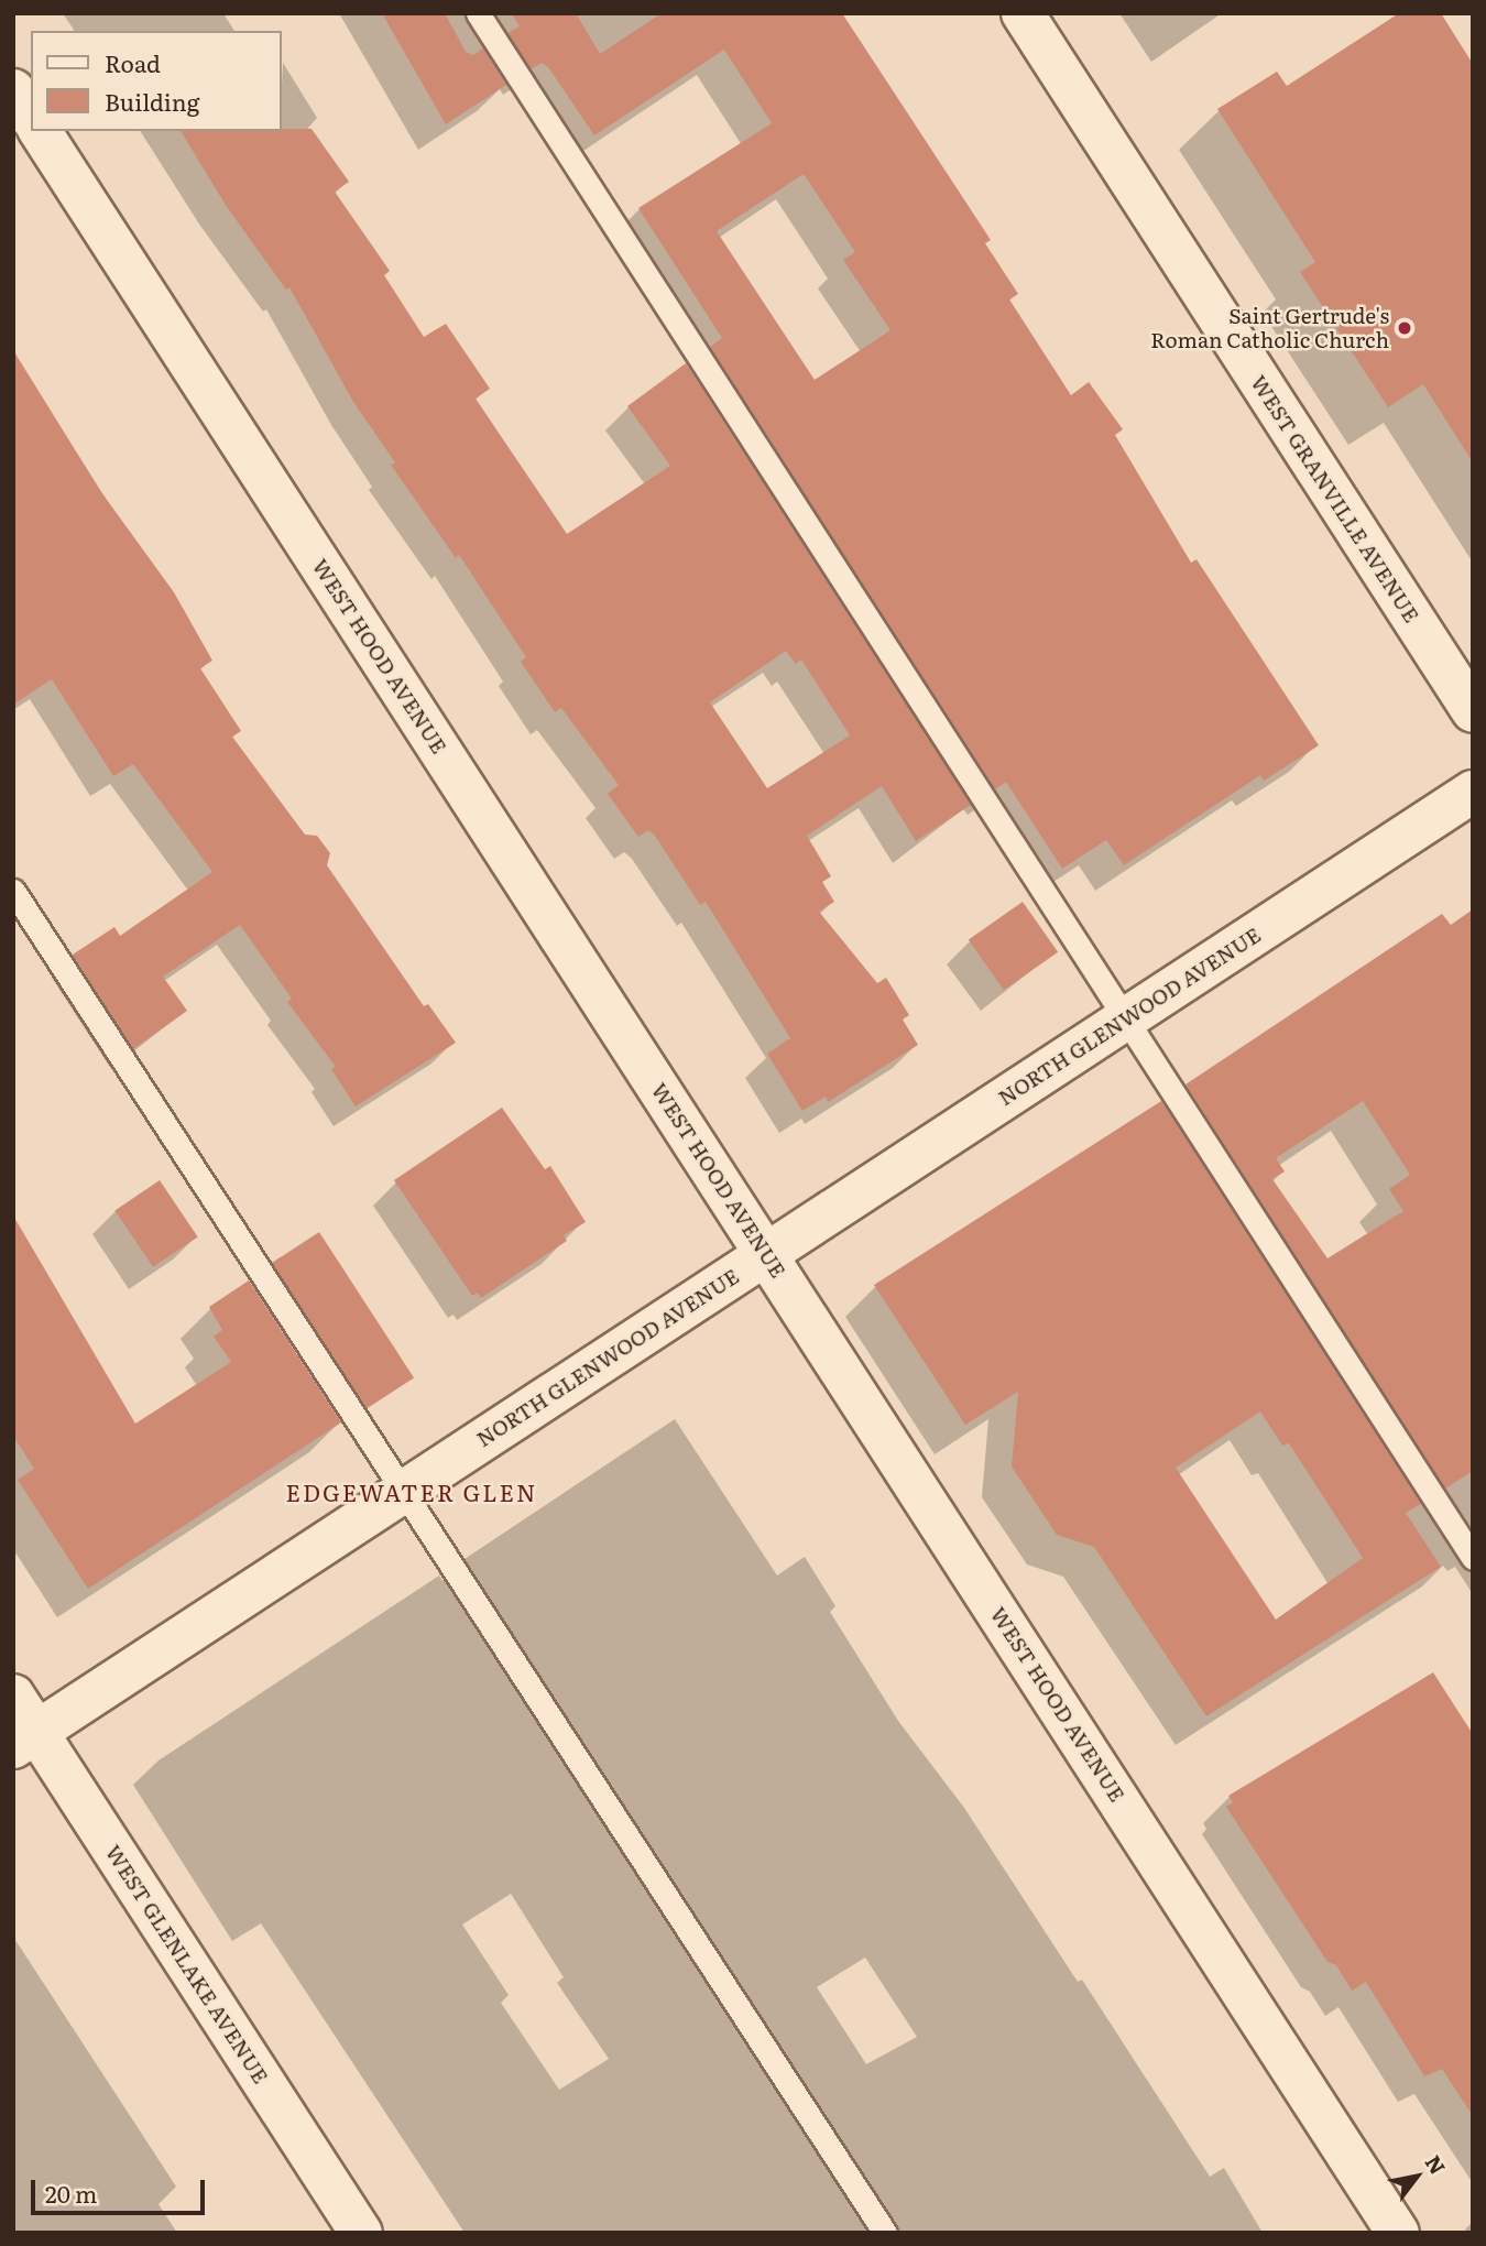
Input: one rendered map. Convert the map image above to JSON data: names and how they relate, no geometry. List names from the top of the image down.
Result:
{
  "streets": {
    "street": [
      "WEST GRANVILLE AVENUE",
      "WEST HOOD AVENUE",
      "NORTH GLENWOOD AVENUE",
      "WEST GLENLAKE AVENUE"
    ]
  },
  "crossings": [
    ["WEST HOOD AVENUE", "NORTH GLENWOOD AVENUE"],
    ["NORTH GLENWOOD AVENUE", "WEST GLENLAKE AVENUE"]
  ],
  "districts": ["EDGEWATER GLEN"],
  "places": ["Saint Gertrude's Roman Catholic Church"],
  "legend": ["Road", "Building"],
  "scale_bar": "20 m",
  "north": "top right"
}
